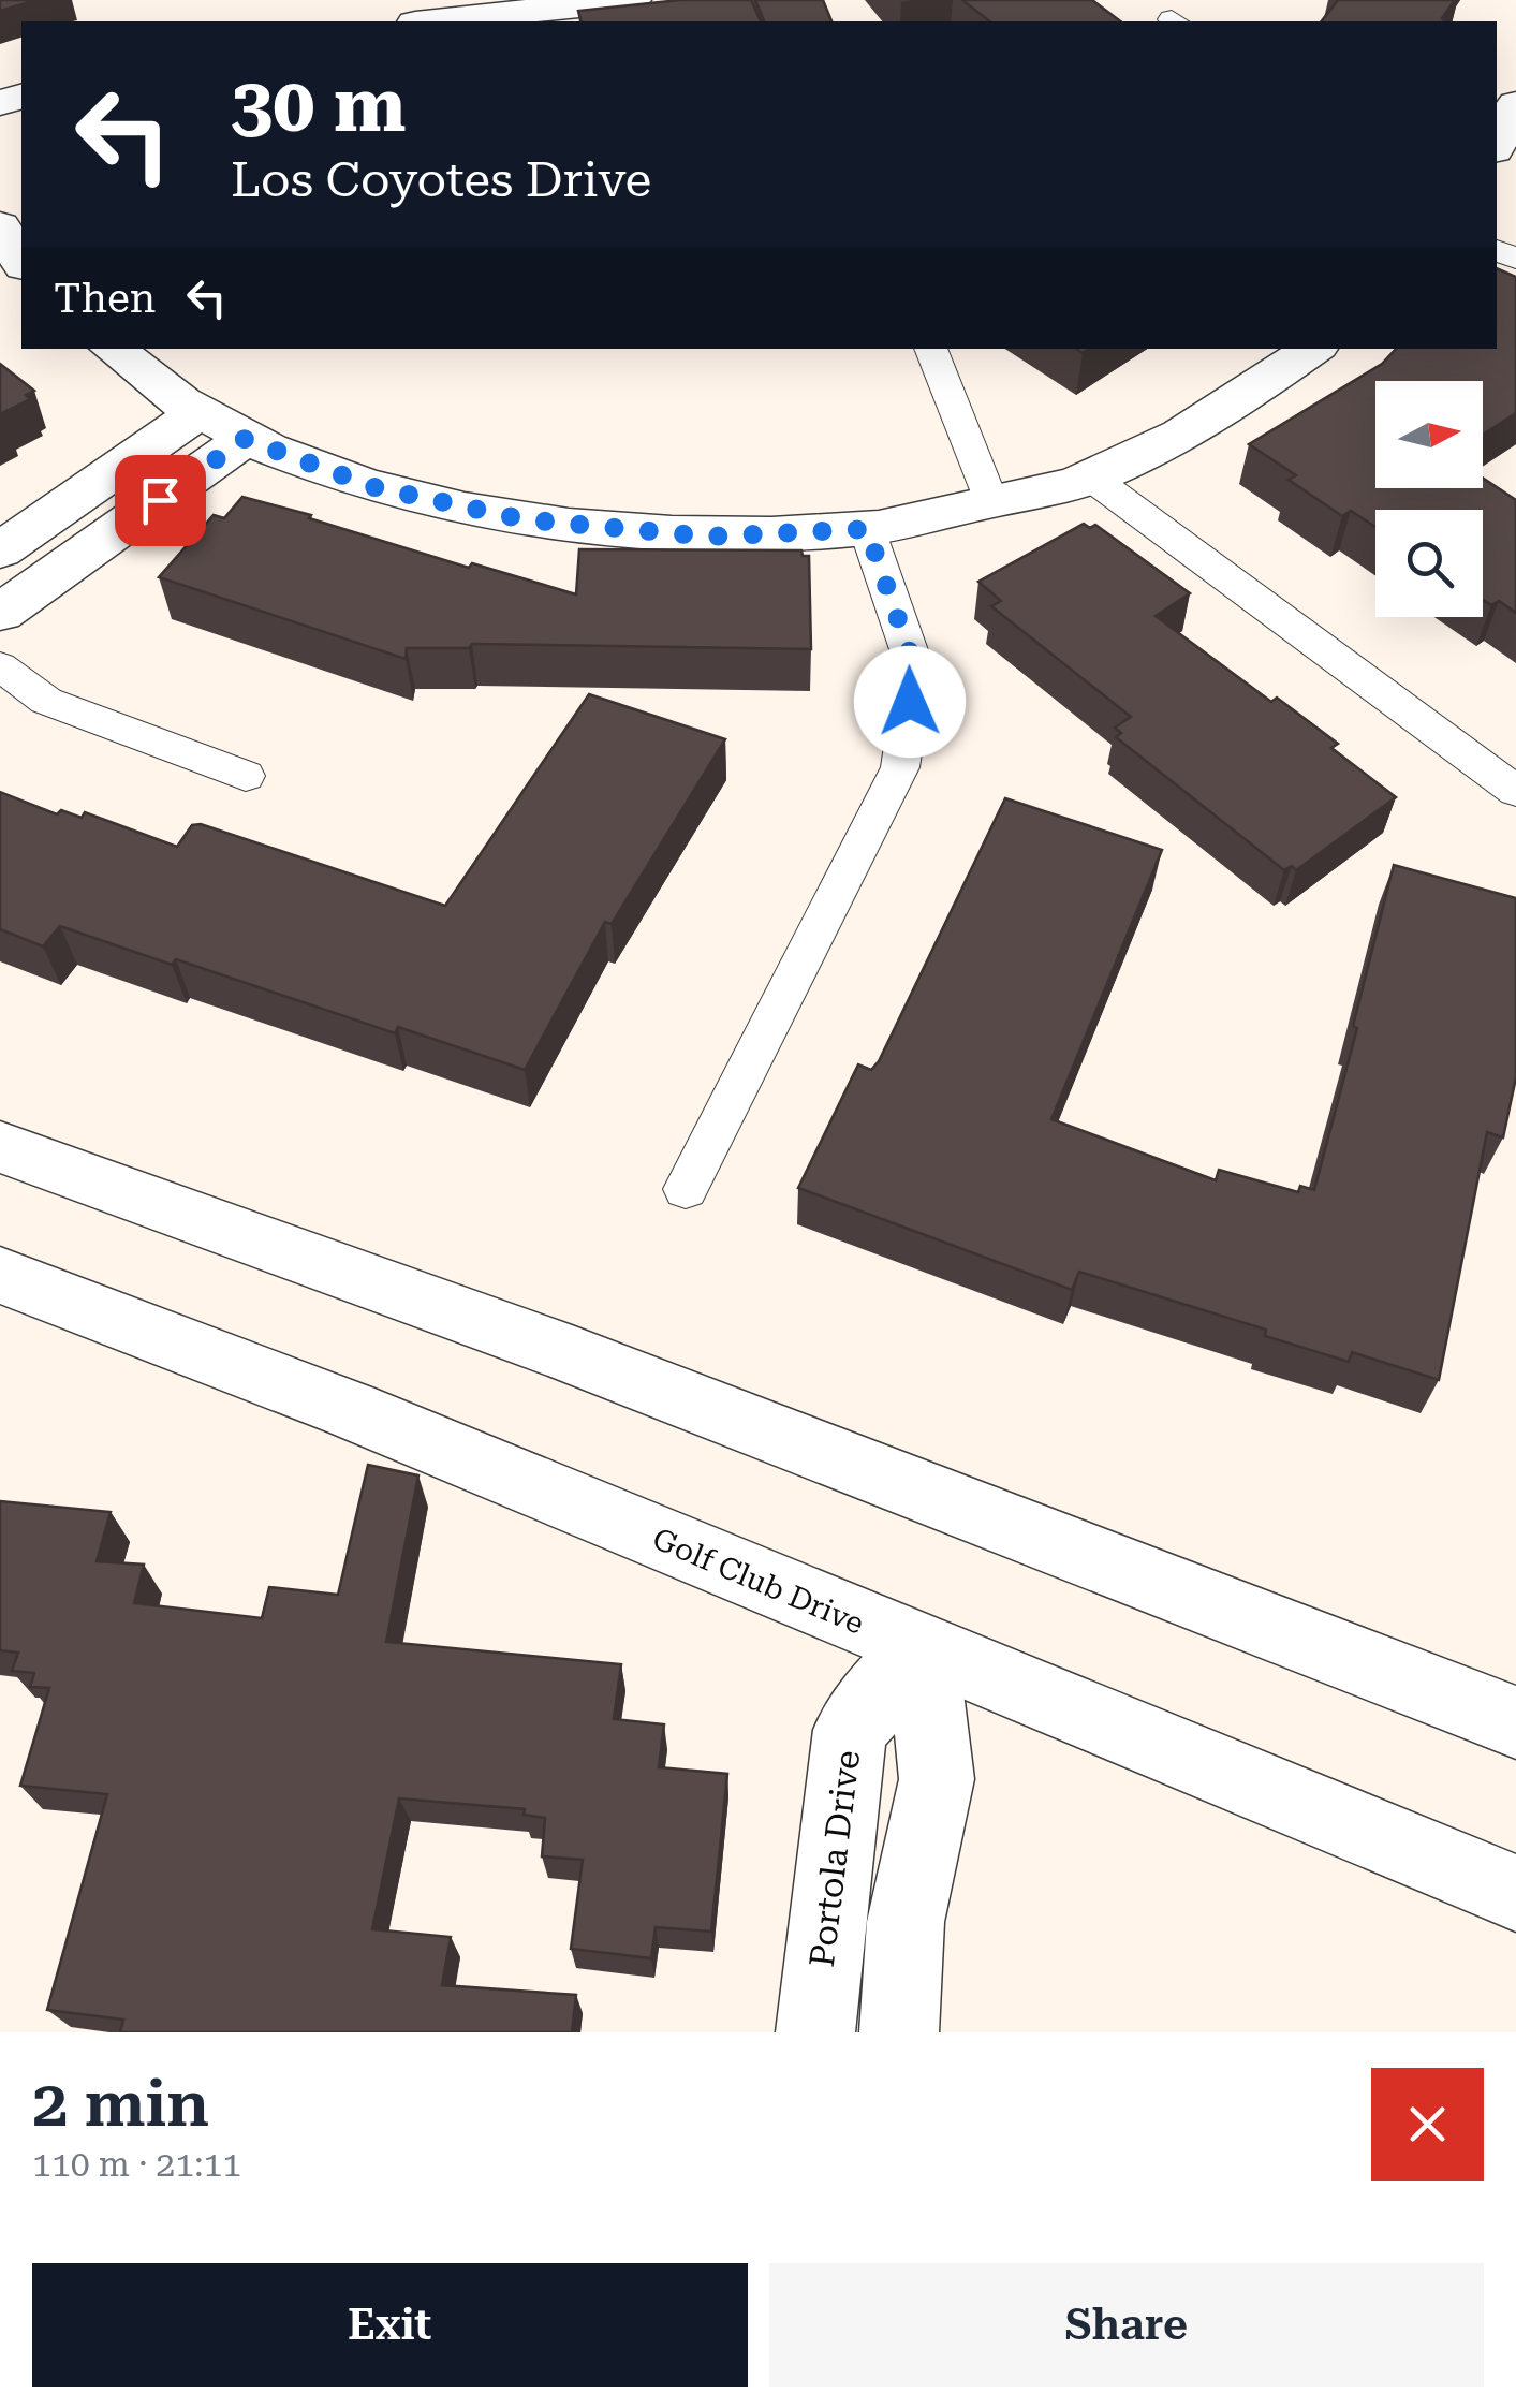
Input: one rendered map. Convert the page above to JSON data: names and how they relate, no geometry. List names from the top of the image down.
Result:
{
  "streets": {
    "street": ["Golf Club Drive", "Portola Drive"]
  },
  "crossings": [
    ["Golf Club Drive", "Portola Drive"]
  ],
  "north": "right",
  "page": {
    "turn": ["30 m", "Los Coyotes Drive"],
    "then": "Then",
    "heading": ["2 min", "110 m · 21:11"],
    "buttons": ["Exit", "Share"]
  }
}
